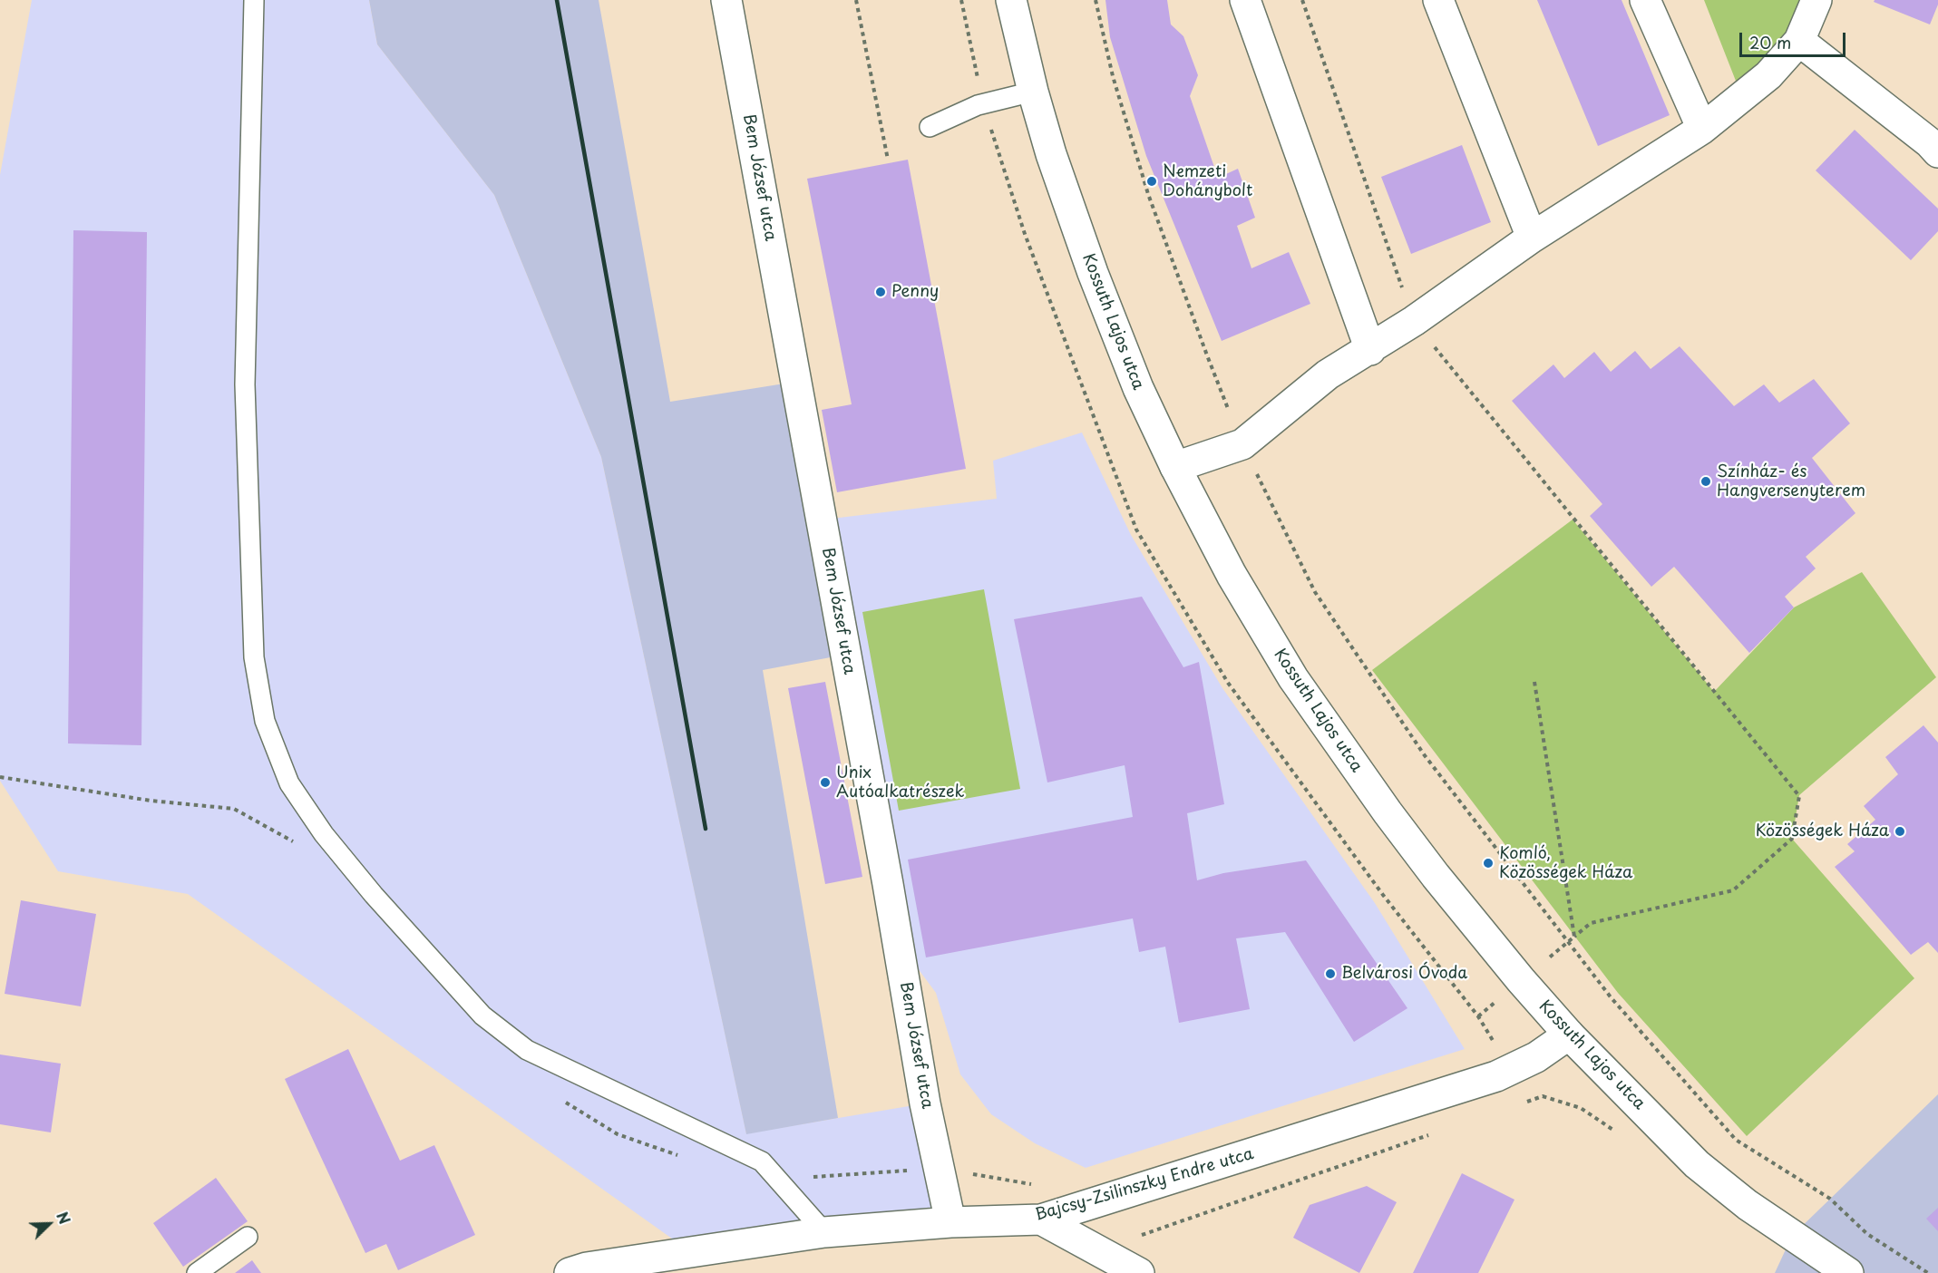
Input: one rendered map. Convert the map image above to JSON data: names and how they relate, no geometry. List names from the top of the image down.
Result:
{
  "streets": {
    "street": ["Bem József utca", "Kossuth Lajos utca", "Bajcsy-Zsilinszky Endre utca"]
  },
  "crossings": [
    ["Bem József utca", "Bajcsy-Zsilinszky Endre utca"],
    ["Kossuth Lajos utca", "Bajcsy-Zsilinszky Endre utca"]
  ],
  "places": [
    "Nemzeti Dohánybolt",
    "Penny",
    "Színház- és Hangversenyterem",
    "Unix Autóalkatrészek",
    "Közösségek Háza",
    "Komló, Közösségek Háza",
    "Belvárosi Óvoda"
  ],
  "scale_bar": "20 m",
  "north": "top right"
}
